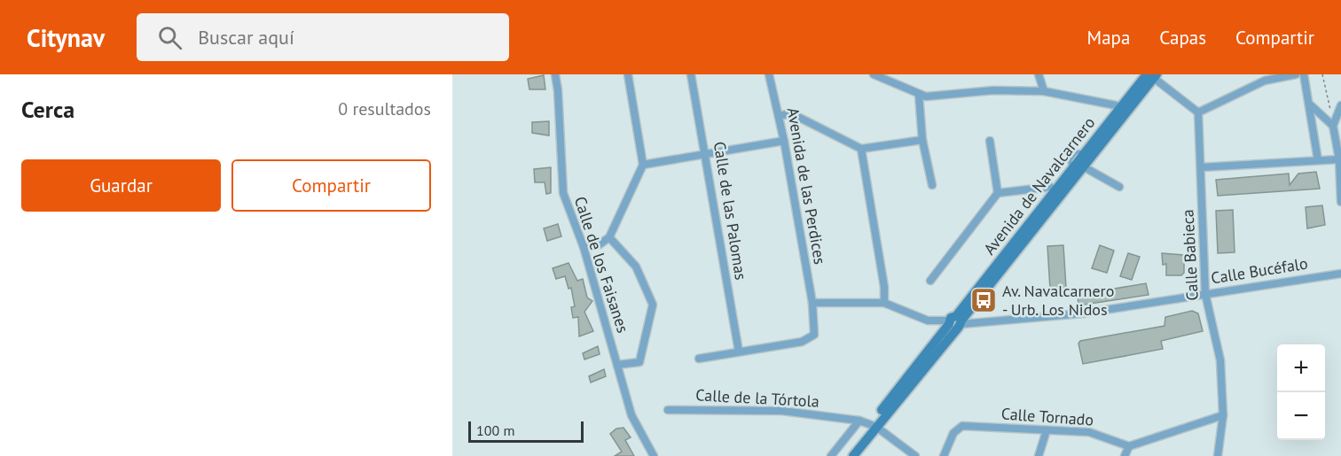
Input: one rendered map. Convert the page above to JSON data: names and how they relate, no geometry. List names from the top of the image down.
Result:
{
  "streets": {
    "street": [
      "Avenida de las Perdices",
      "Avenida de Navalcarnero",
      "Calle de las Palomas",
      "Calle Babieca",
      "Calle de los Faisanes",
      "Calle Bucéfalo",
      "Calle de la Tórtola",
      "Calle Tornado"
    ]
  },
  "crossings": [
    ["Avenida de las Perdices", "Calle de las Palomas"],
    ["Avenida de Navalcarnero", "Calle Bucéfalo"],
    ["Avenida de Navalcarnero", "Calle de la Tórtola"],
    ["Calle Babieca", "Calle Bucéfalo"]
  ],
  "places": {
    "bus stop": ["Av. Navalcarnero - Urb. Los Nidos"]
  },
  "scale_bar": "100 m",
  "page": {
    "header": "Citynav",
    "search": "Buscar aquí",
    "nav": ["Mapa", "Capas", "Compartir"],
    "heading": ["Cerca", "0 resultados"],
    "buttons": ["Guardar", "Compartir"],
    "map_buttons": ["+", "−"],
    "scale": "100 m"
  }
}
